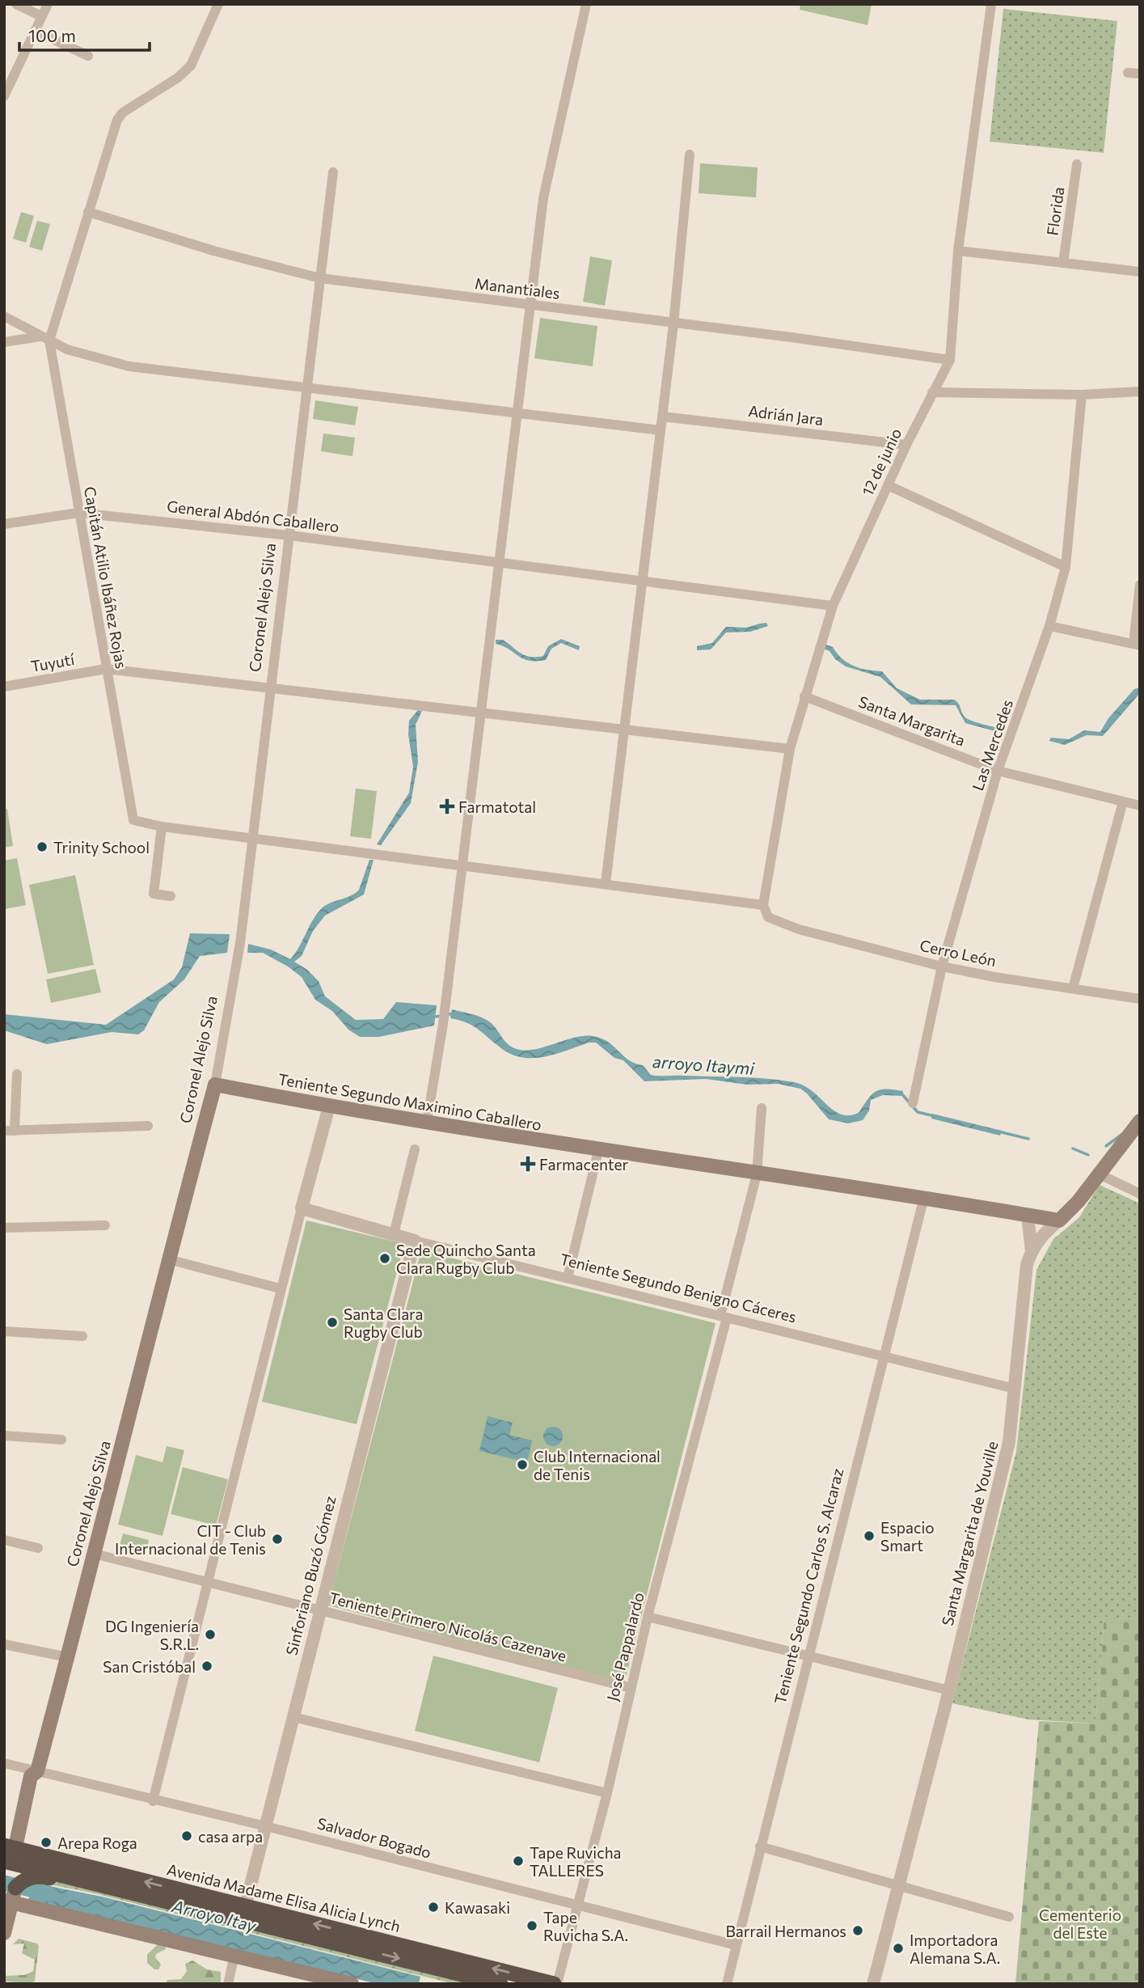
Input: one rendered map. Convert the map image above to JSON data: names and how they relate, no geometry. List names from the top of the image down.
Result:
{
  "streets": {
    "highway": ["Coronel Alejo Silva", "Avenida Madame Elisa Alicia Lynch"],
    "main road": ["Teniente Segundo Maximino Caballero", "Santa Margarita de Youville"],
    "street": [
      "Florida",
      "Manantiales",
      "Adrián Jara",
      "12 de junio",
      "General Abdón Caballero",
      "Capitán Atilio Ibáñez Rojas",
      "Tuyutí",
      "Santa Margarita",
      "Las Mercedes",
      "Cerro León",
      "Teniente Segundo Benigno Cáceres",
      "Sinforiano Buzó Gómez",
      "Teniente Segundo Carlos S. Alcaraz",
      "Teniente Primero Nicolás Cazenave",
      "José Pappalardo",
      "Salvador Bogado"
    ]
  },
  "crossings": [
    ["Manantiales", "12 de junio"],
    ["Manantiales", "Coronel Alejo Silva"],
    ["Adrián Jara", "12 de junio"],
    ["12 de junio", "General Abdón Caballero"],
    ["12 de junio", "Tuyutí"],
    ["12 de junio", "Santa Margarita"],
    ["12 de junio", "Cerro León"],
    ["General Abdón Caballero", "Capitán Atilio Ibáñez Rojas"],
    ["General Abdón Caballero", "Coronel Alejo Silva"],
    ["Capitán Atilio Ibáñez Rojas", "Tuyutí"],
    ["Coronel Alejo Silva", "Tuyutí"],
    ["Coronel Alejo Silva", "Teniente Segundo Maximino Caballero"],
    ["Coronel Alejo Silva", "Teniente Primero Nicolás Cazenave"],
    ["Coronel Alejo Silva", "Salvador Bogado"],
    ["Coronel Alejo Silva", "Avenida Madame Elisa Alicia Lynch"],
    ["Santa Margarita", "Las Mercedes"],
    ["Las Mercedes", "Cerro León"],
    ["Teniente Segundo Maximino Caballero", "Santa Margarita de Youville"],
    ["Teniente Segundo Maximino Caballero", "Teniente Segundo Carlos S. Alcaraz"],
    ["Teniente Segundo Maximino Caballero", "José Pappalardo"],
    ["Teniente Segundo Benigno Cáceres", "Santa Margarita de Youville"],
    ["Teniente Segundo Benigno Cáceres", "Sinforiano Buzó Gómez"],
    ["Teniente Segundo Benigno Cáceres", "Teniente Segundo Carlos S. Alcaraz"],
    ["Teniente Segundo Benigno Cáceres", "José Pappalardo"],
    ["Sinforiano Buzó Gómez", "Teniente Primero Nicolás Cazenave"],
    ["Sinforiano Buzó Gómez", "Salvador Bogado"],
    ["Sinforiano Buzó Gómez", "Avenida Madame Elisa Alicia Lynch"],
    ["Teniente Segundo Carlos S. Alcaraz", "Salvador Bogado"],
    ["Teniente Primero Nicolás Cazenave", "José Pappalardo"],
    ["José Pappalardo", "Salvador Bogado"],
    ["José Pappalardo", "Avenida Madame Elisa Alicia Lynch"]
  ],
  "water": ["arroyo Itaymi", "Arroyo Itay"],
  "parks": ["Cementerio del Este"],
  "places": {
    "health": ["Farmatotal", "Farmacenter"],
    "other": [
      "Trinity School",
      "Sede Quincho Santa Clara Rugby Club",
      "Santa Clara Rugby Club",
      "Club Internacional de Tenis",
      "Espacio Smart",
      "CIT - Club Internacional de Tenis",
      "DG Ingeniería S.R.L.",
      "San Cristóbal",
      "casa arpa",
      "Arepa Roga",
      "Tape Ruvicha TALLERES",
      "Kawasaki",
      "Tape Ruvicha S.A.",
      "Barrail Hermanos",
      "Importadora Alemana S.A."
    ]
  },
  "scale_bar": "100 m"
}
